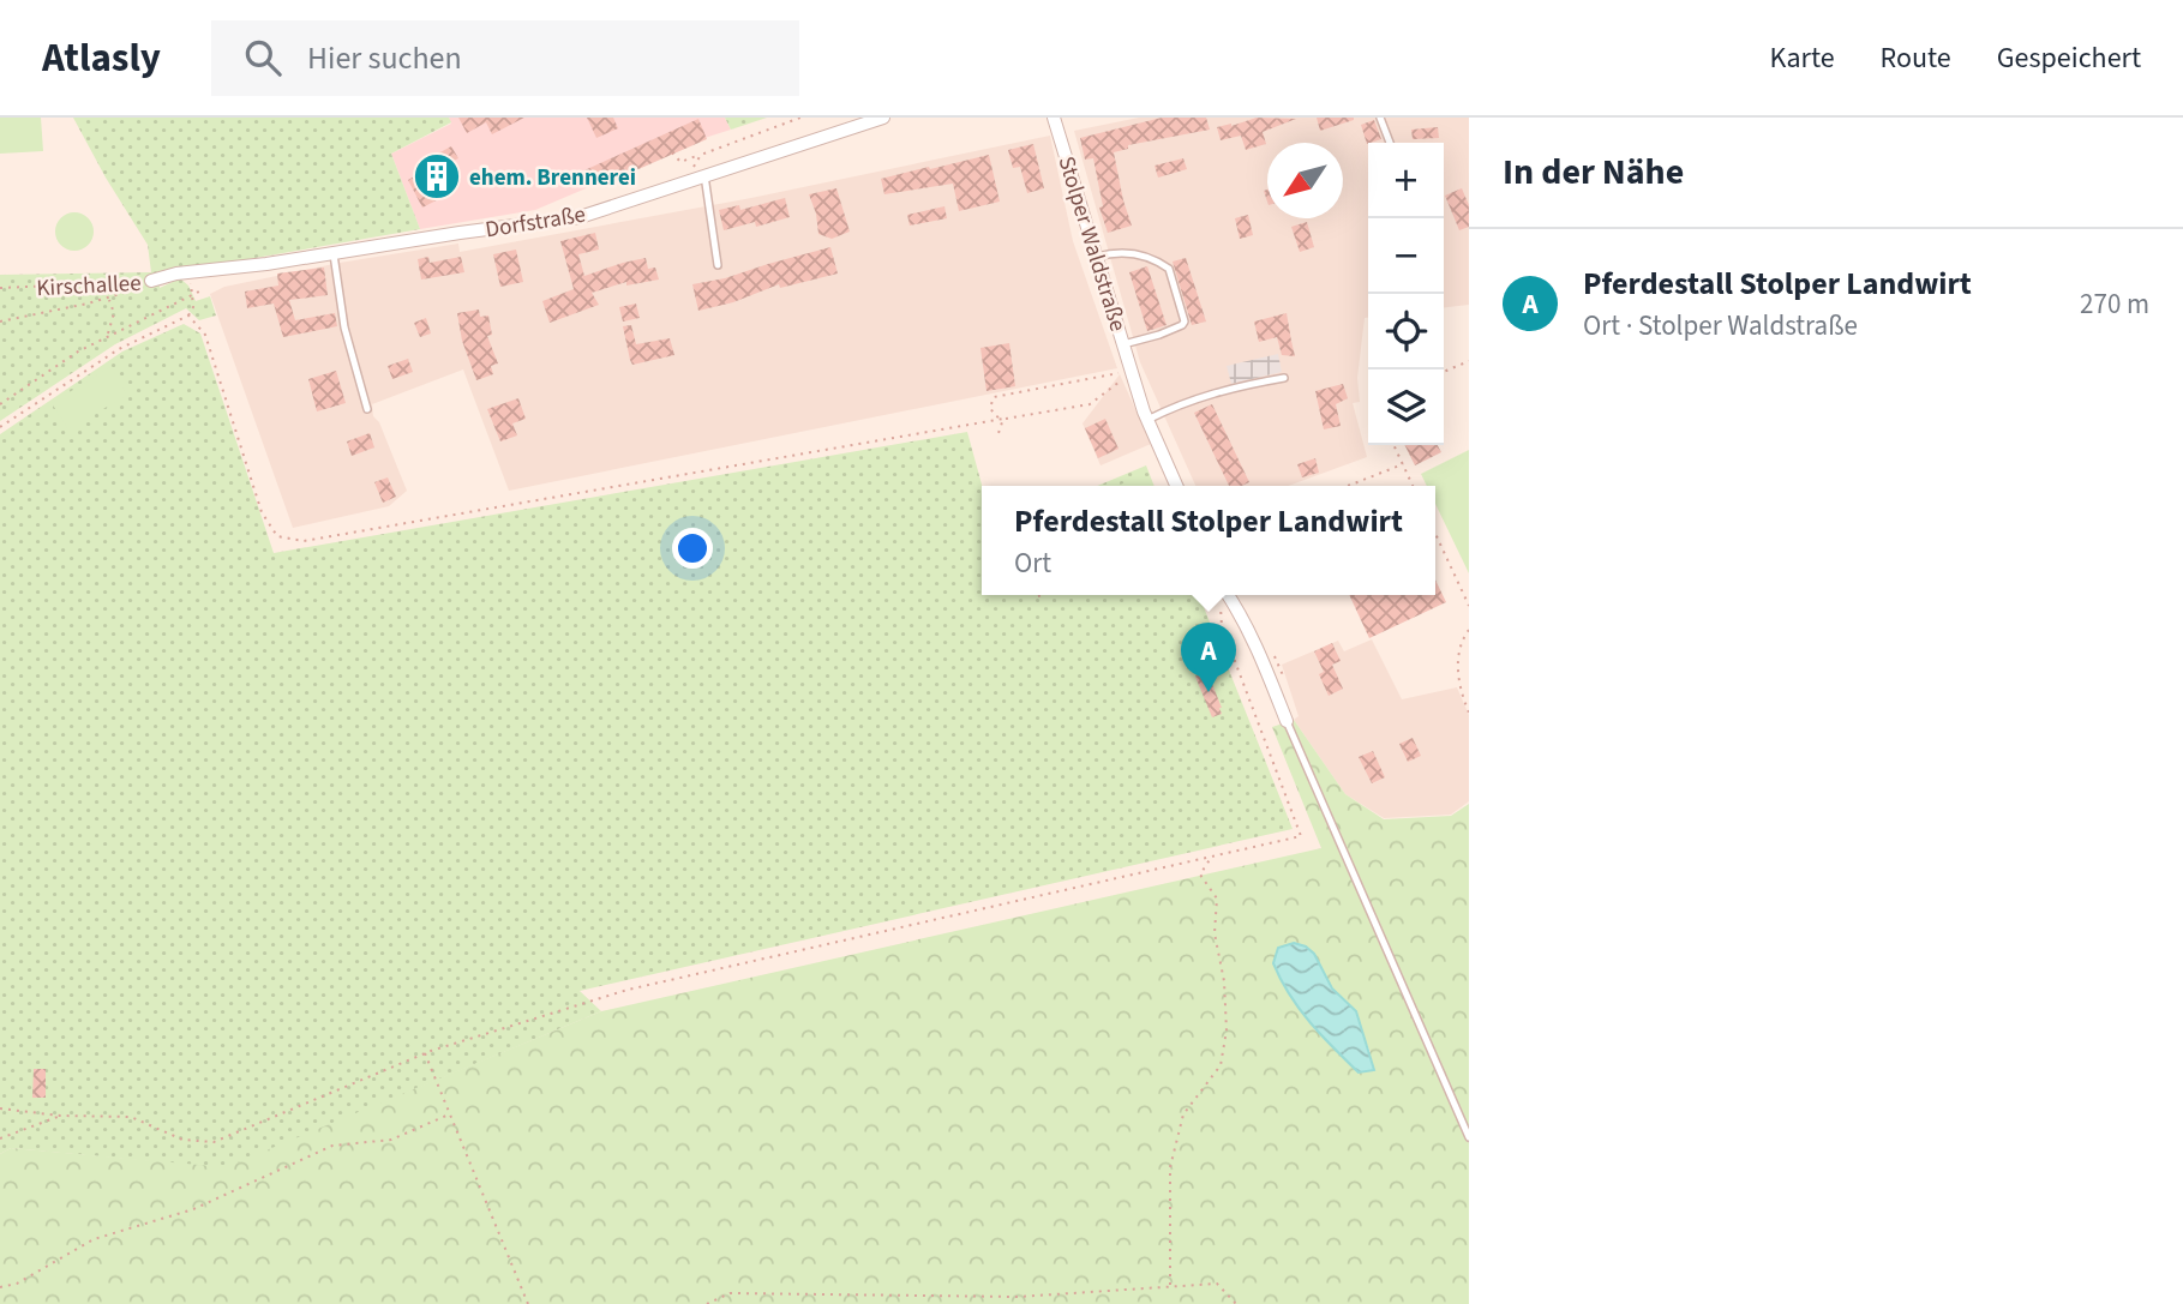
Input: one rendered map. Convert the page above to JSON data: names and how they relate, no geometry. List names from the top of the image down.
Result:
{
  "streets": {
    "street": ["Dorfstraße", "Stolper Waldstraße", "Kirschallee"]
  },
  "crossings": [
    ["Dorfstraße", "Kirschallee"]
  ],
  "places": {
    "building": ["ehem. Brennerei"]
  },
  "north": "bottom left",
  "page": {
    "header": "Atlasly",
    "search": "Hier suchen",
    "nav": ["Karte", "Route", "Gespeichert"],
    "heading": "In der Nähe",
    "map_buttons": ["+", "−"],
    "list": [
      {
        "mark": "A",
        "name": "Pferdestall Stolper Landwirt",
        "note": "Ort · Stolper Waldstraße",
        "value": "270 m"
      }
    ],
    "popup": ["Pferdestall Stolper Landwirt", "Ort"],
    "pins": "A"
  }
}
